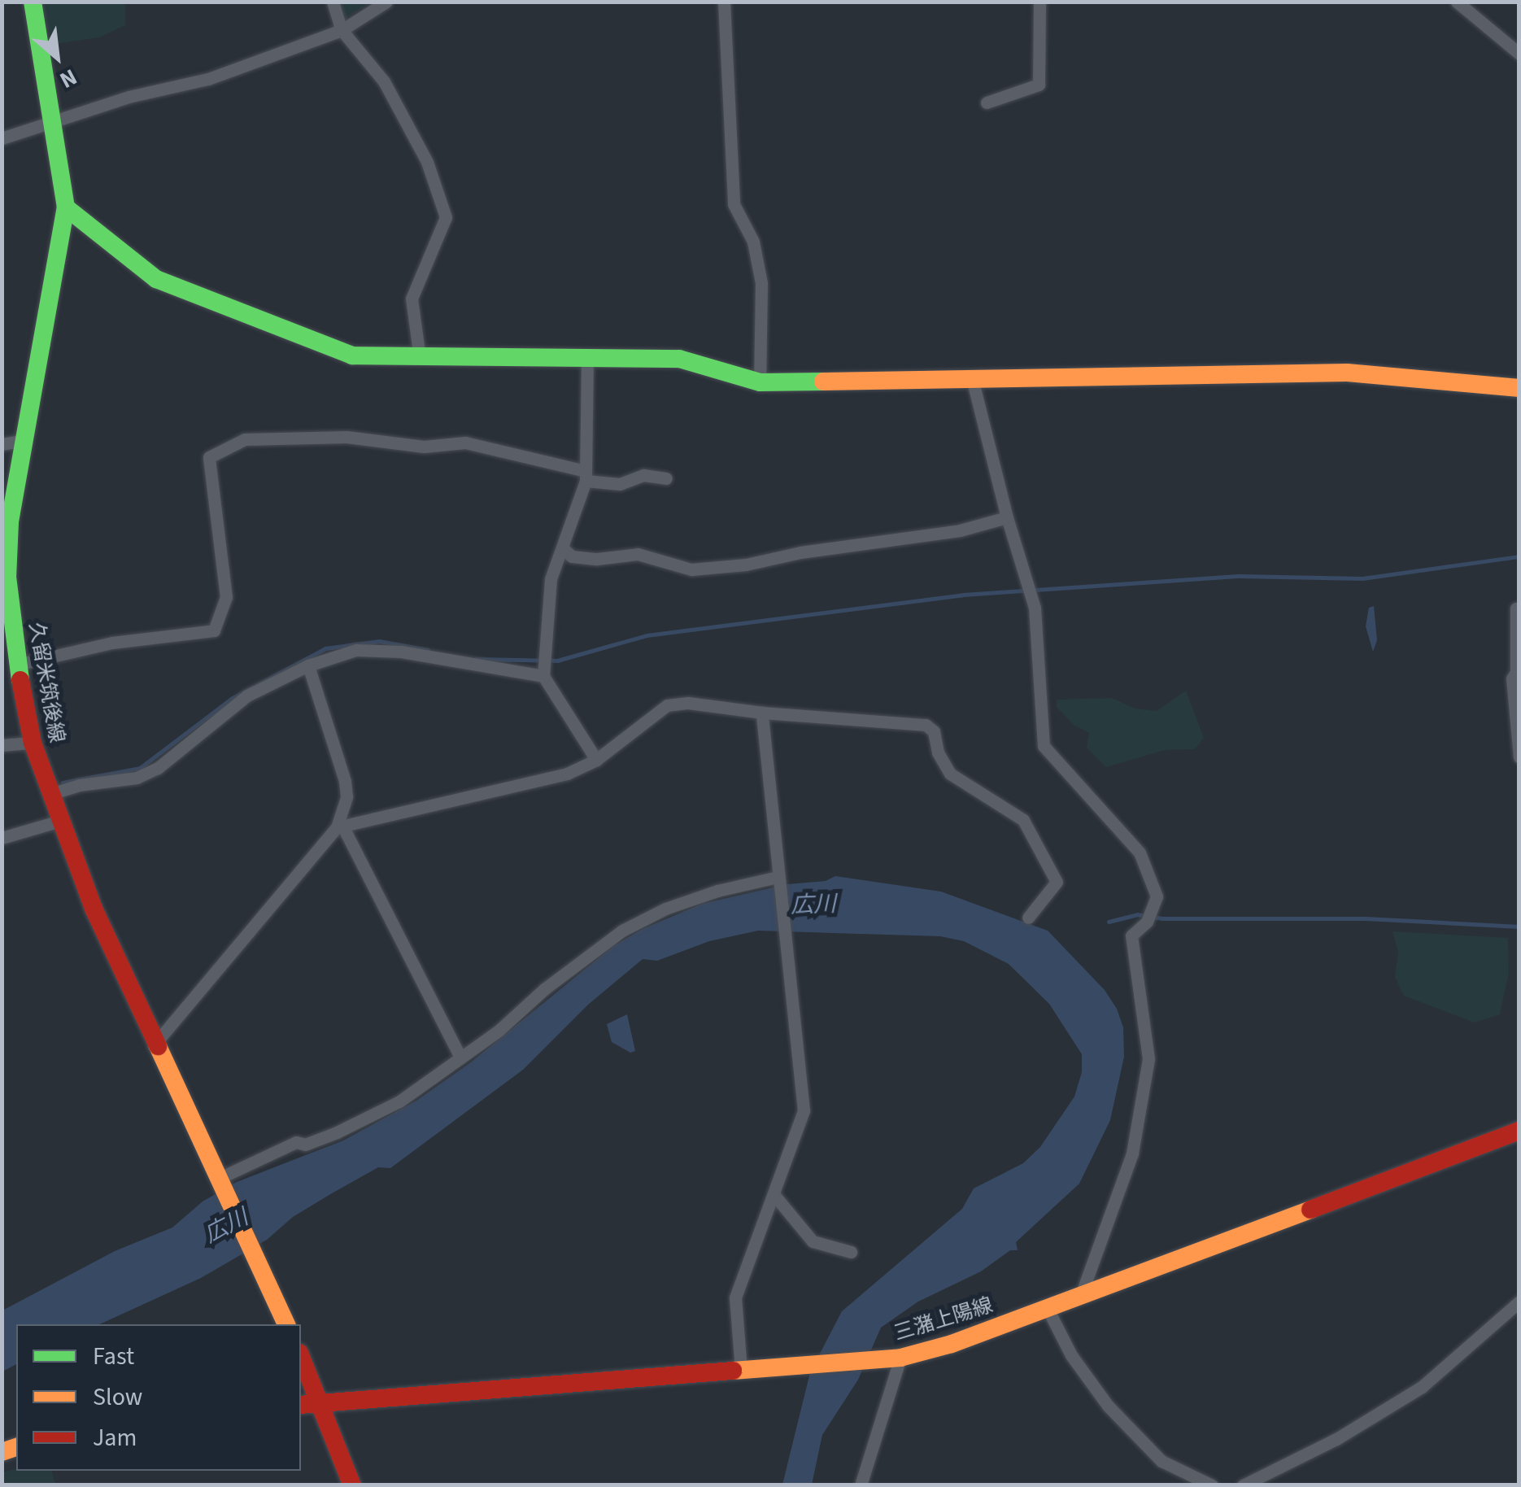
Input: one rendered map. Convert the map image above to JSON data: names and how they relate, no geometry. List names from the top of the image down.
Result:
{
  "streets": {
    "main road": ["久留米筑後線", "三潴上陽線"]
  },
  "water": ["広川"],
  "legend": ["Fast", "Slow", "Jam"],
  "north": "bottom right"
}
